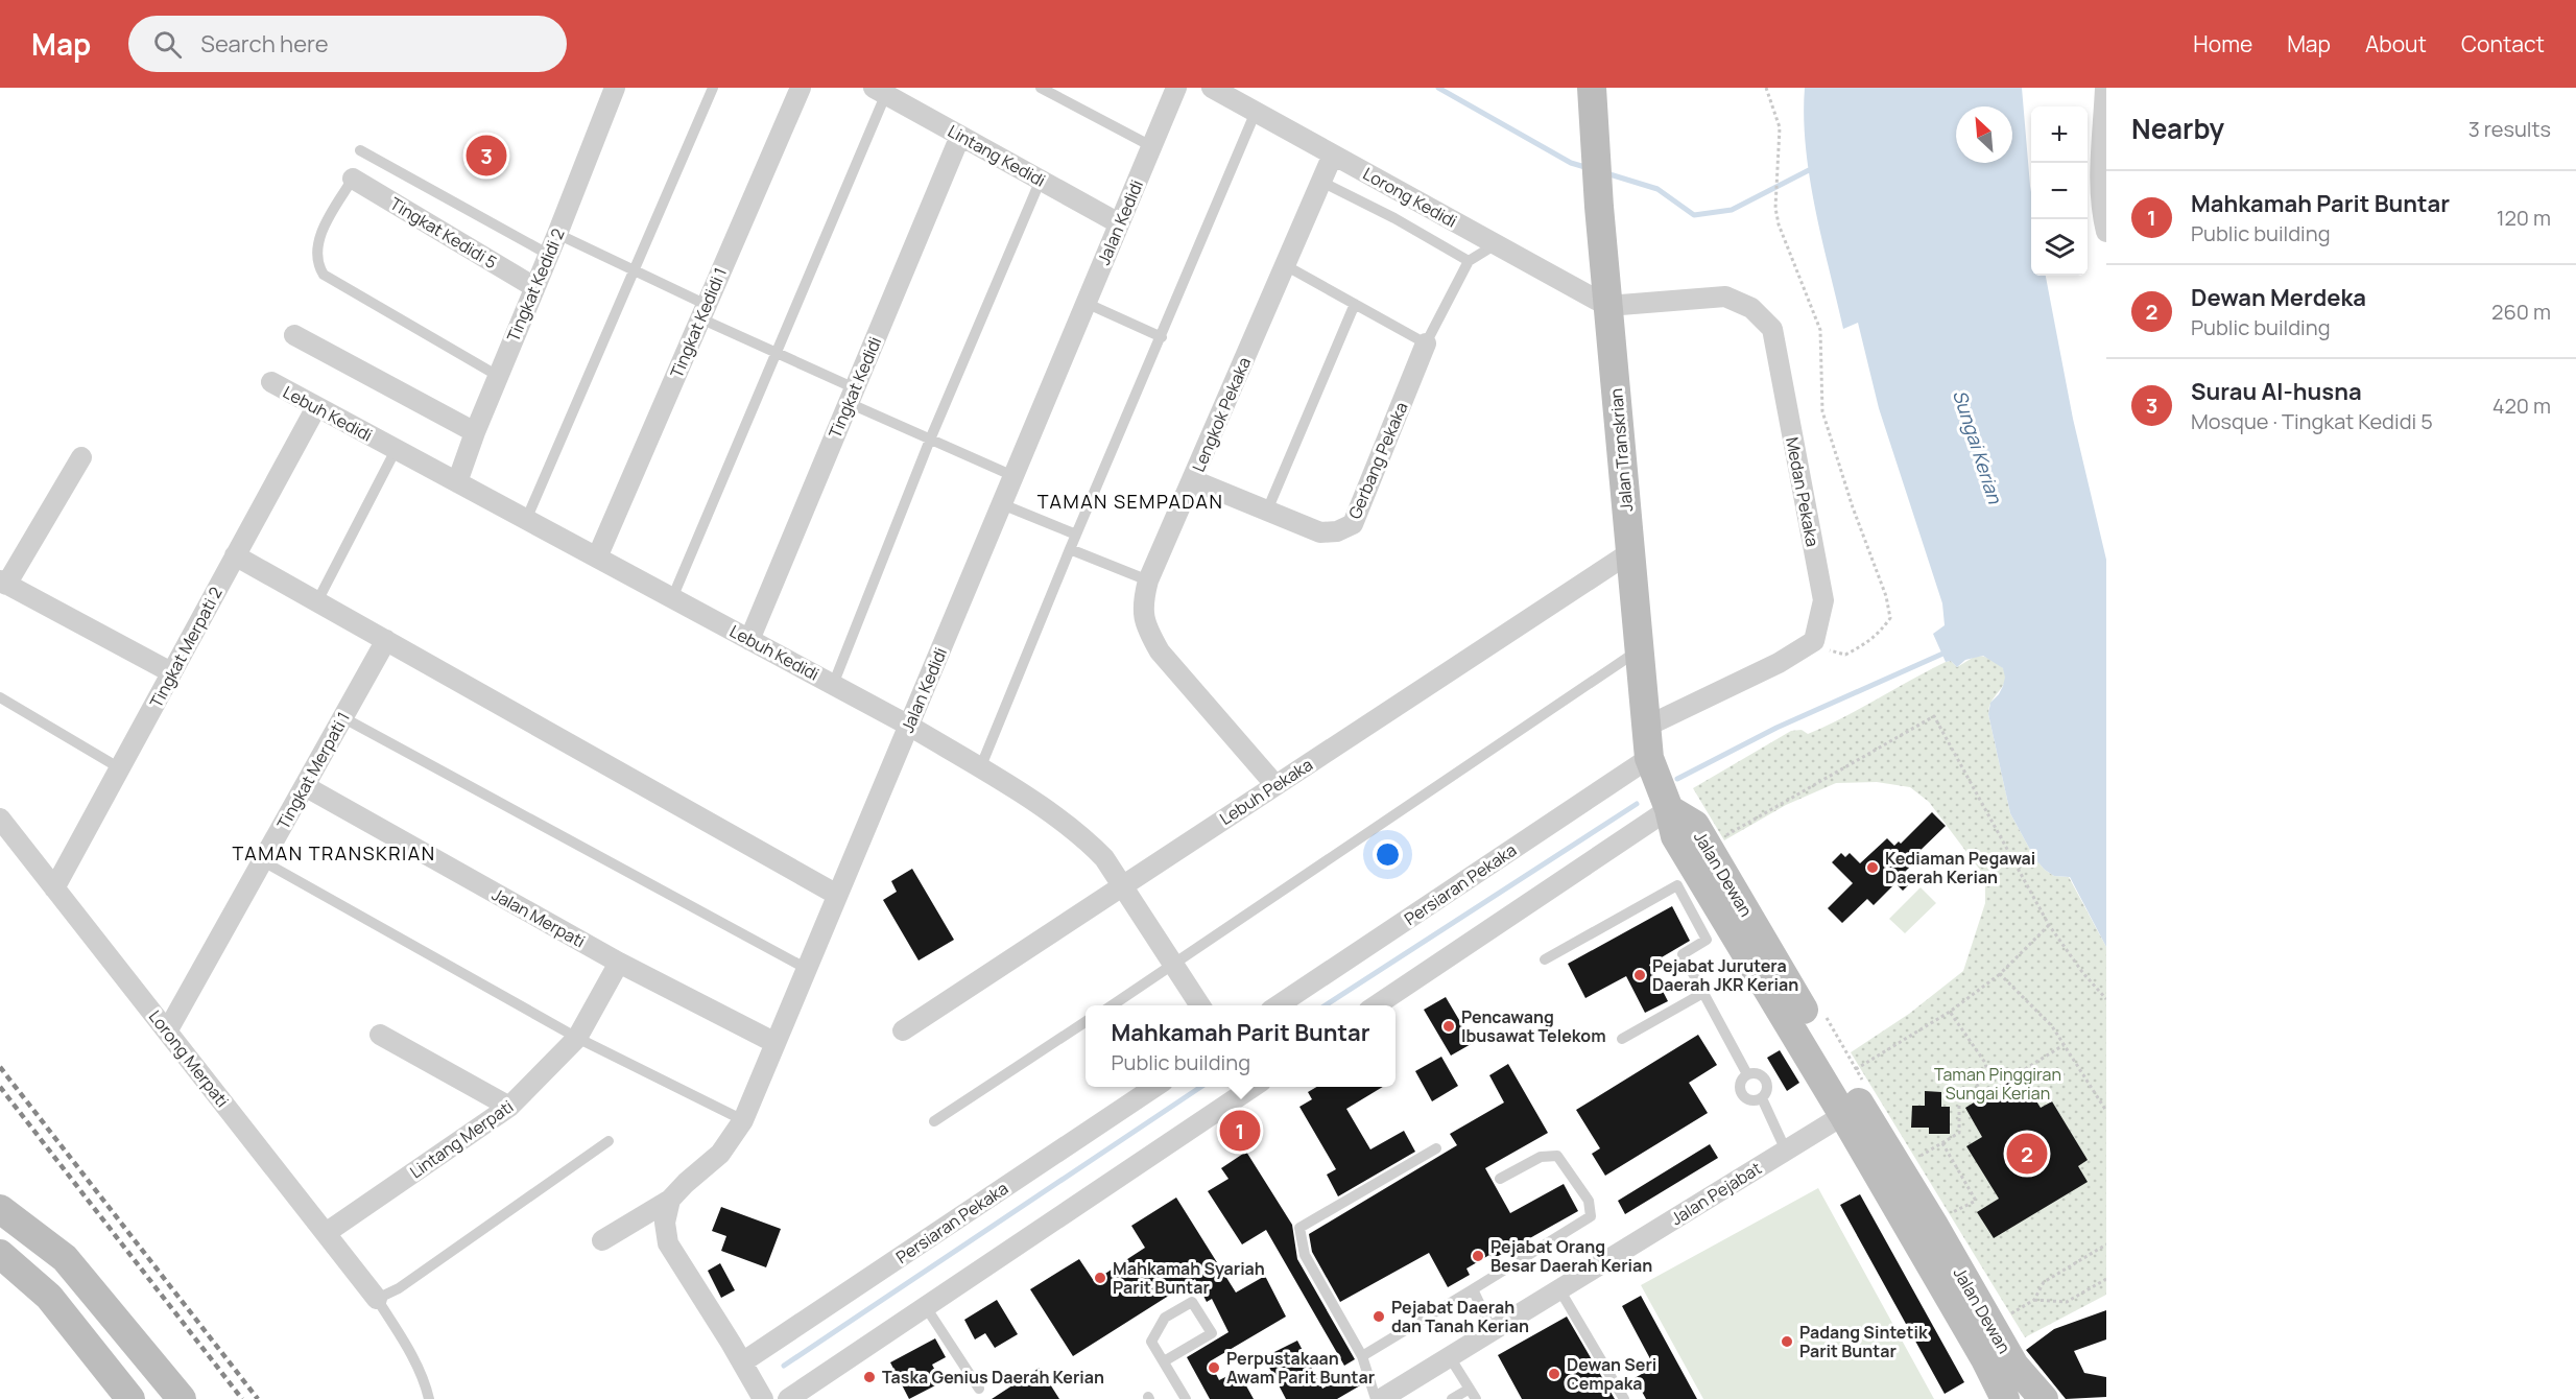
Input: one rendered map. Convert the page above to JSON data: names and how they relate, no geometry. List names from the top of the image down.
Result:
{
  "streets": {
    "main road": ["Jalan Transkrian", "Jalan Dewan"],
    "street": [
      "Lintang Kedidi",
      "Lorong Kedidi",
      "Jalan Kedidi",
      "Tingkat Kedidi 5",
      "Tingkat Kedidi 2",
      "Tingkat Kedidi 1",
      "Tingkat Kedidi",
      "Lebuh Kedidi",
      "Lengkok Pekaka",
      "Gerbang Pekaka",
      "Medan Pekaka",
      "Tingkat Merpati 2",
      "Tingkat Merpati 1",
      "Lebuh Pekaka",
      "Persiaran Pekaka",
      "Jalan Merpati",
      "Lorong Merpati",
      "Lintang Merpati",
      "Jalan Pejabat"
    ]
  },
  "crossings": [
    ["Lintang Kedidi", "Jalan Kedidi"],
    ["Lintang Kedidi", "Tingkat Kedidi"],
    ["Lorong Kedidi", "Lengkok Pekaka"],
    ["Lorong Kedidi", "Jalan Transkrian"],
    ["Lorong Kedidi", "Medan Pekaka"],
    ["Jalan Kedidi", "Lebuh Kedidi"],
    ["Jalan Kedidi", "Jalan Merpati"],
    ["Tingkat Kedidi 5", "Tingkat Kedidi 2"],
    ["Tingkat Kedidi 2", "Lebuh Kedidi"],
    ["Tingkat Kedidi 1", "Lebuh Kedidi"],
    ["Tingkat Kedidi", "Lebuh Kedidi"],
    ["Lebuh Kedidi", "Tingkat Merpati 2"],
    ["Lebuh Kedidi", "Lebuh Pekaka"],
    ["Lengkok Pekaka", "Gerbang Pekaka"],
    ["Lengkok Pekaka", "Lebuh Pekaka"],
    ["Jalan Transkrian", "Medan Pekaka"],
    ["Jalan Transkrian", "Lebuh Pekaka"],
    ["Jalan Transkrian", "Jalan Dewan"],
    ["Jalan Transkrian", "Persiaran Pekaka"],
    ["Tingkat Merpati 2", "Lorong Merpati"],
    ["Tingkat Merpati 1", "Jalan Merpati"],
    ["Tingkat Merpati 1", "Lorong Merpati"],
    ["Jalan Dewan", "Jalan Pejabat"],
    ["Jalan Merpati", "Lintang Merpati"],
    ["Lorong Merpati", "Lintang Merpati"]
  ],
  "districts": ["TAMAN SEMPADAN", "TAMAN TRANSKRIAN"],
  "water": ["Sungai Kerian"],
  "parks": ["Taman Pinggiran Sungai Kerian"],
  "places": [
    "Kediaman Pegawai Daerah Kerian",
    "Pejabat Jurutera Daerah JKR Kerian",
    "Pencawang Ibusawat Telekom",
    "Pejabat Orang Besar Daerah Kerian",
    "Mahkamah Syariah Parit Buntar",
    "Pejabat Daerah dan Tanah Kerian",
    "Padang Sintetik Parit Buntar",
    "Perpustakaan Awam Parit Buntar",
    "Dewan Seri Cempaka",
    "Taska Genius Daerah Kerian"
  ],
  "north": "top left",
  "page": {
    "header": "Map",
    "search": "Search here",
    "nav": [
      "Home",
      "Map",
      "About",
      "Contact"
    ],
    "heading": ["Nearby", "3 results"],
    "map_buttons": ["+", "−"],
    "pins": ["3", "1", "2"],
    "list": [
      {
        "mark": "1",
        "name": "Mahkamah Parit Buntar",
        "note": "Public building",
        "value": "120 m"
      },
      {
        "mark": "2",
        "name": "Dewan Merdeka",
        "note": "Public building",
        "value": "260 m"
      },
      {
        "mark": "3",
        "name": "Surau Al-husna",
        "note": "Mosque · Tingkat Kedidi 5",
        "value": "420 m"
      }
    ],
    "popup": ["Mahkamah Parit Buntar", "Public building"]
  }
}
